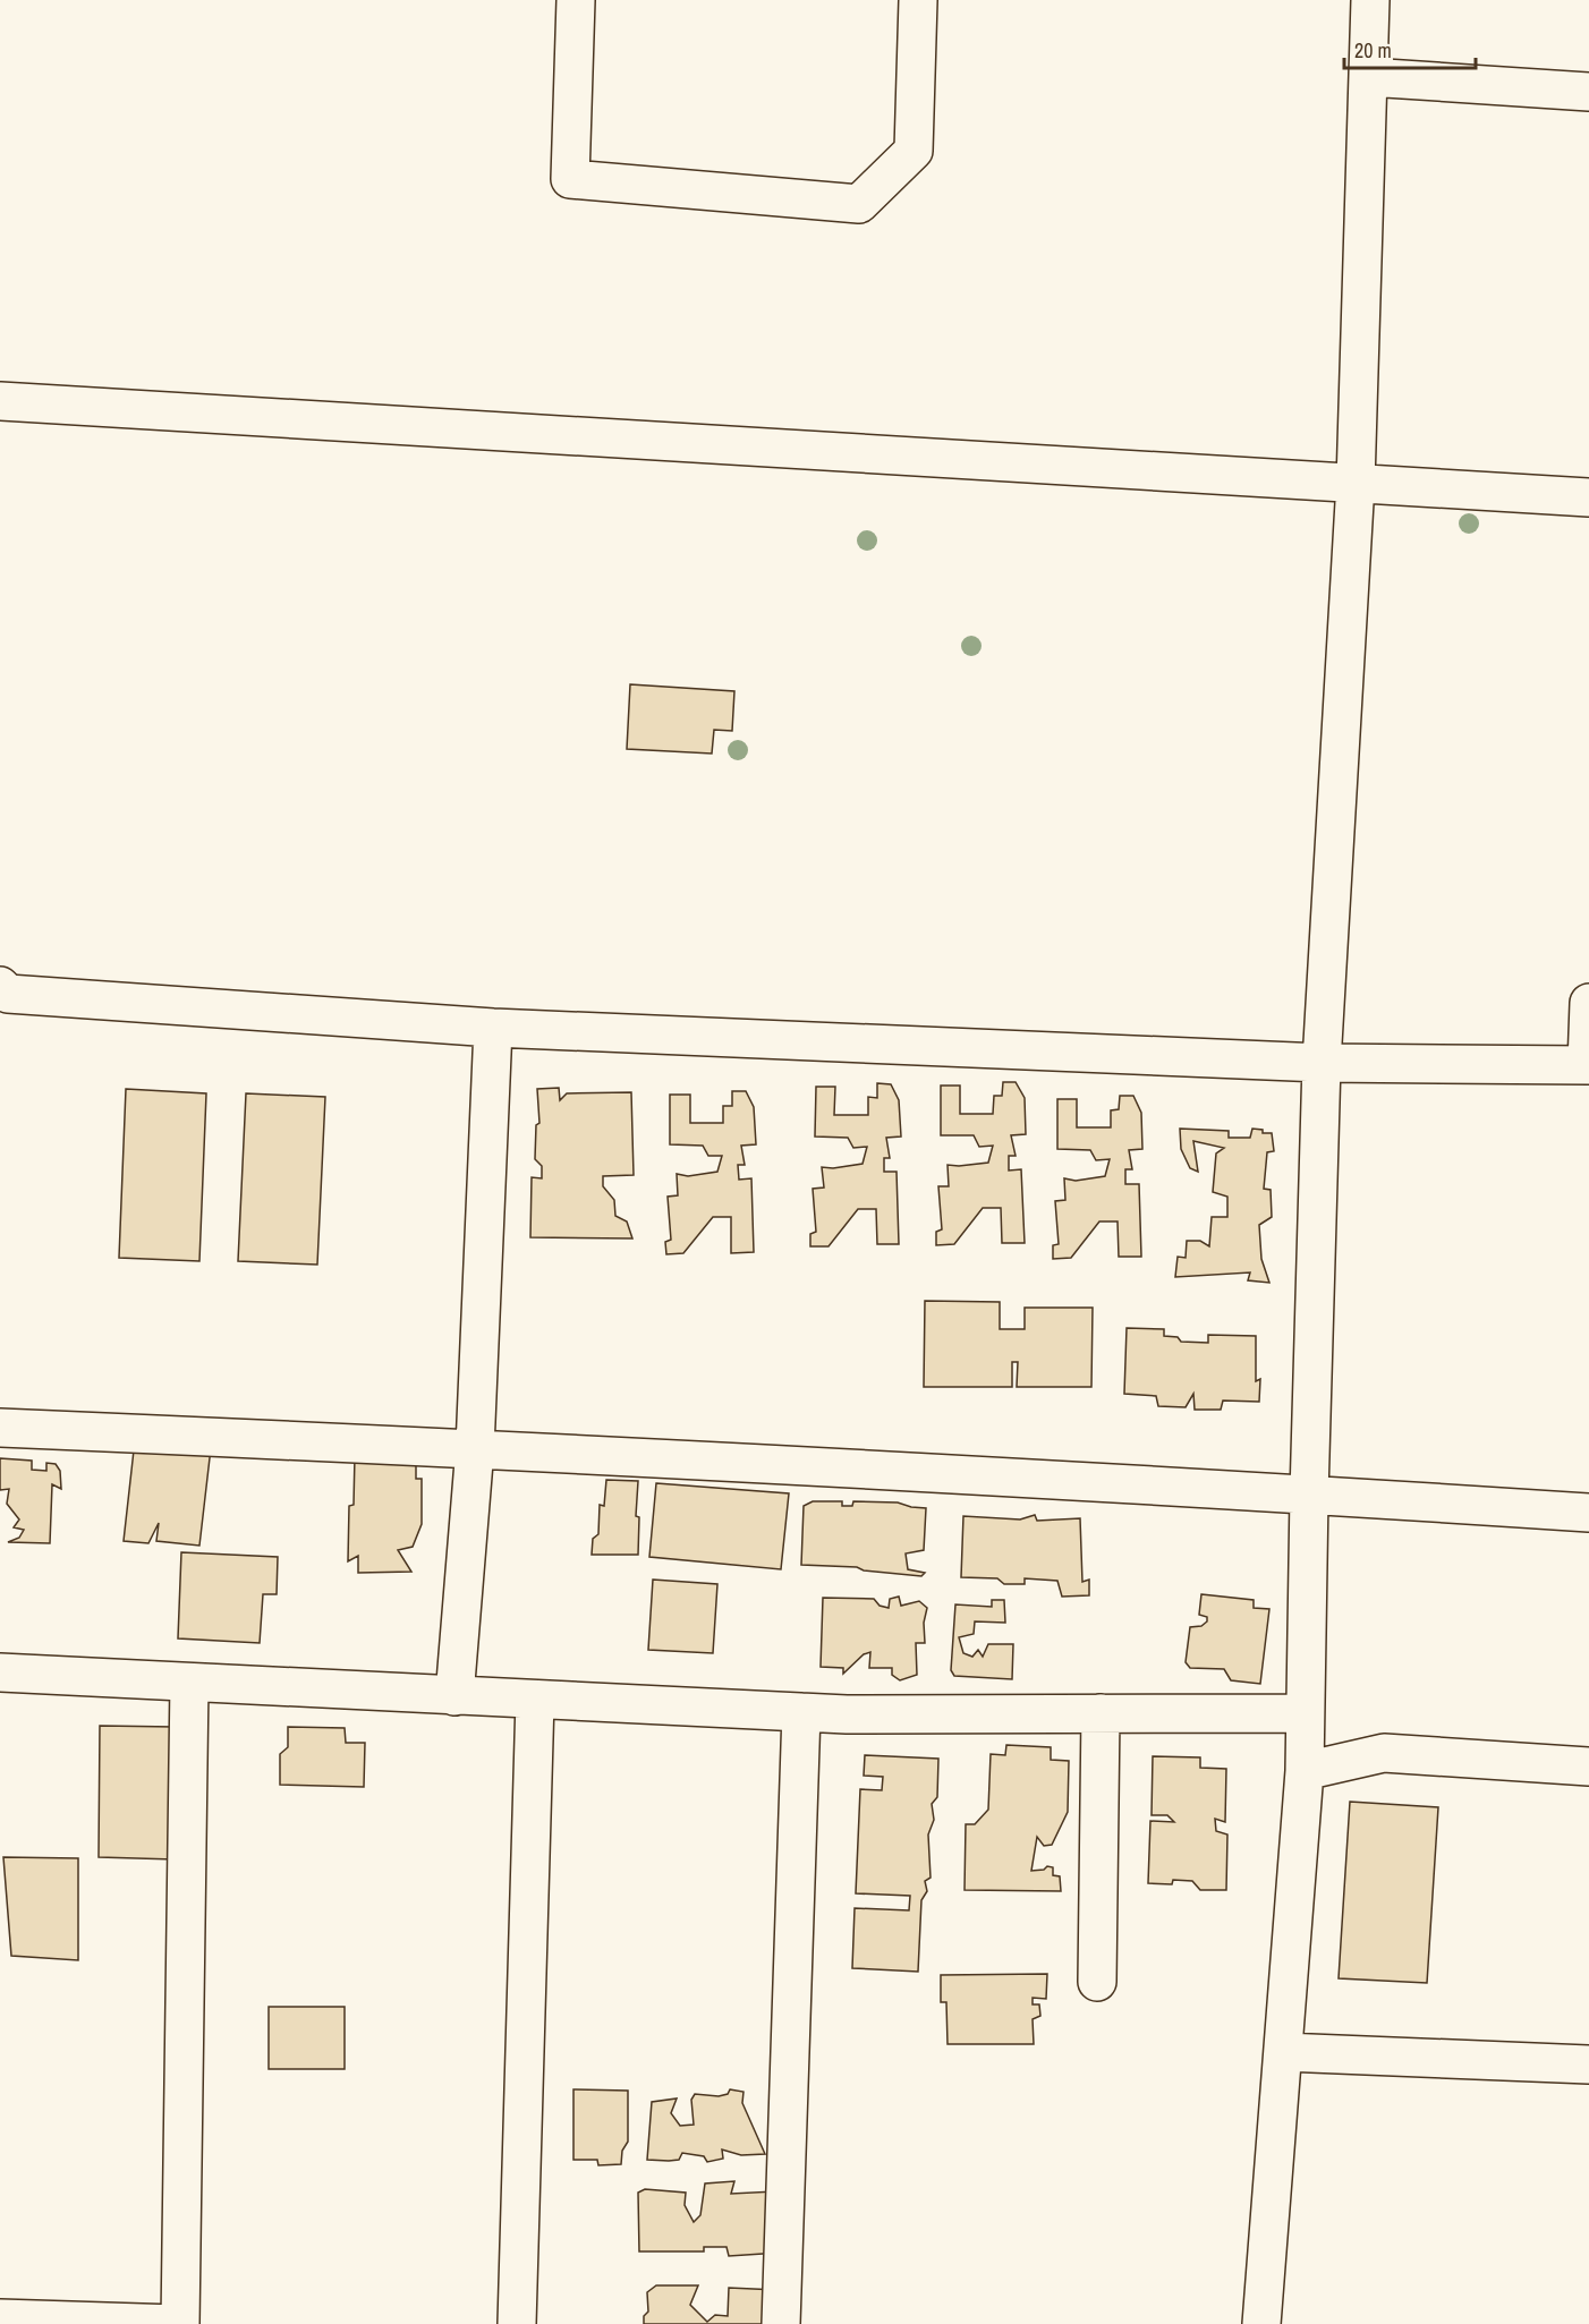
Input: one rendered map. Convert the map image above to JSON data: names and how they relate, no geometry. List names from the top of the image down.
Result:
{
  "scale_bar": "20 m"
}
